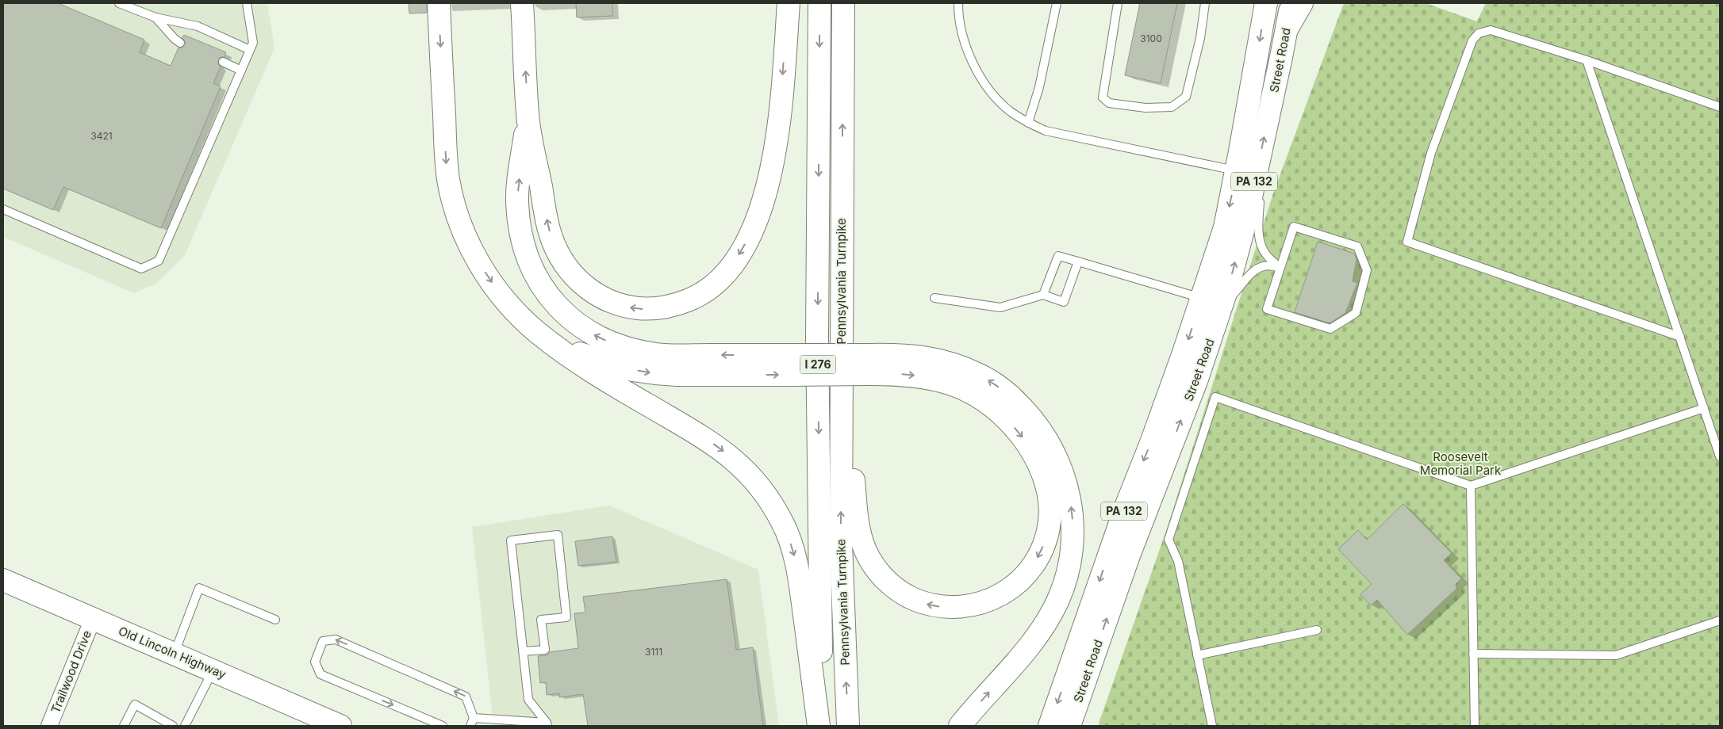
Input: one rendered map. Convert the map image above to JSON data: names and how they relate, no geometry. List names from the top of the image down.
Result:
{
  "streets": {
    "main road": [
      "Street Road",
      "PA 132",
      "Pennsylvania Turnpike",
      "I 276",
      "Old Lincoln Highway"
    ],
    "street": ["Trailwood Drive"]
  },
  "crossings": [
    ["Old Lincoln Highway", "Trailwood Drive"]
  ],
  "parks": ["Roosevelt Memorial Park"],
  "house_numbers": ["3100", "3421", "3111"]
}
